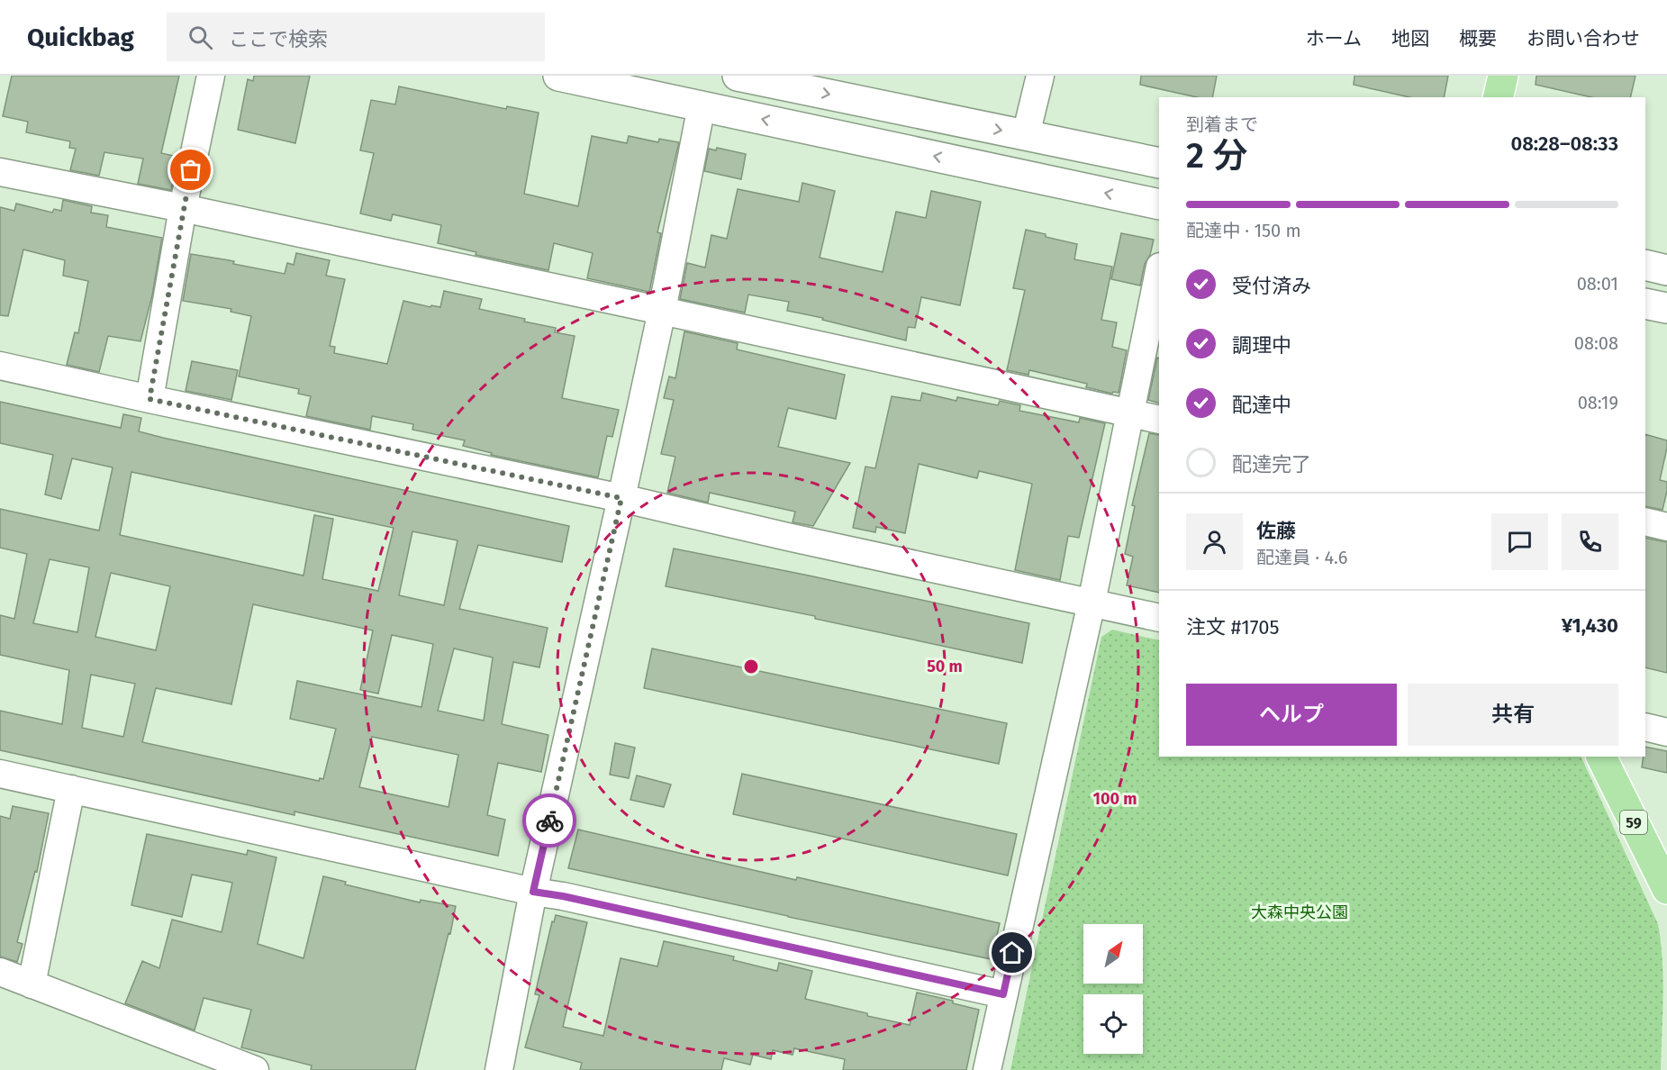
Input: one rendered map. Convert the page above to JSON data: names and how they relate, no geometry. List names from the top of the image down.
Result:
{
  "streets": {
    "main road": ["59"]
  },
  "parks": ["大森中央公園"],
  "north": "top right",
  "page": {
    "header": "Quickbag",
    "search": "ここで検索",
    "nav": [
      "ホーム",
      "地図",
      "概要",
      "お問い合わせ"
    ],
    "heading": ["2 分", "到着まで", "08:28–08:33"],
    "panel": [
      "佐藤",
      "配達員 · 4.6",
      "注文 #1705",
      "¥1,430"
    ],
    "bar": "配達中 · 150 m",
    "list": [
      ["受付済み", "08:01"],
      ["調理中", "08:08"],
      ["配達中", "08:19"],
      "配達完了"
    ],
    "buttons": ["ヘルプ", "共有"]
  },
  "rings": ["50 m", "100 m"]
}
